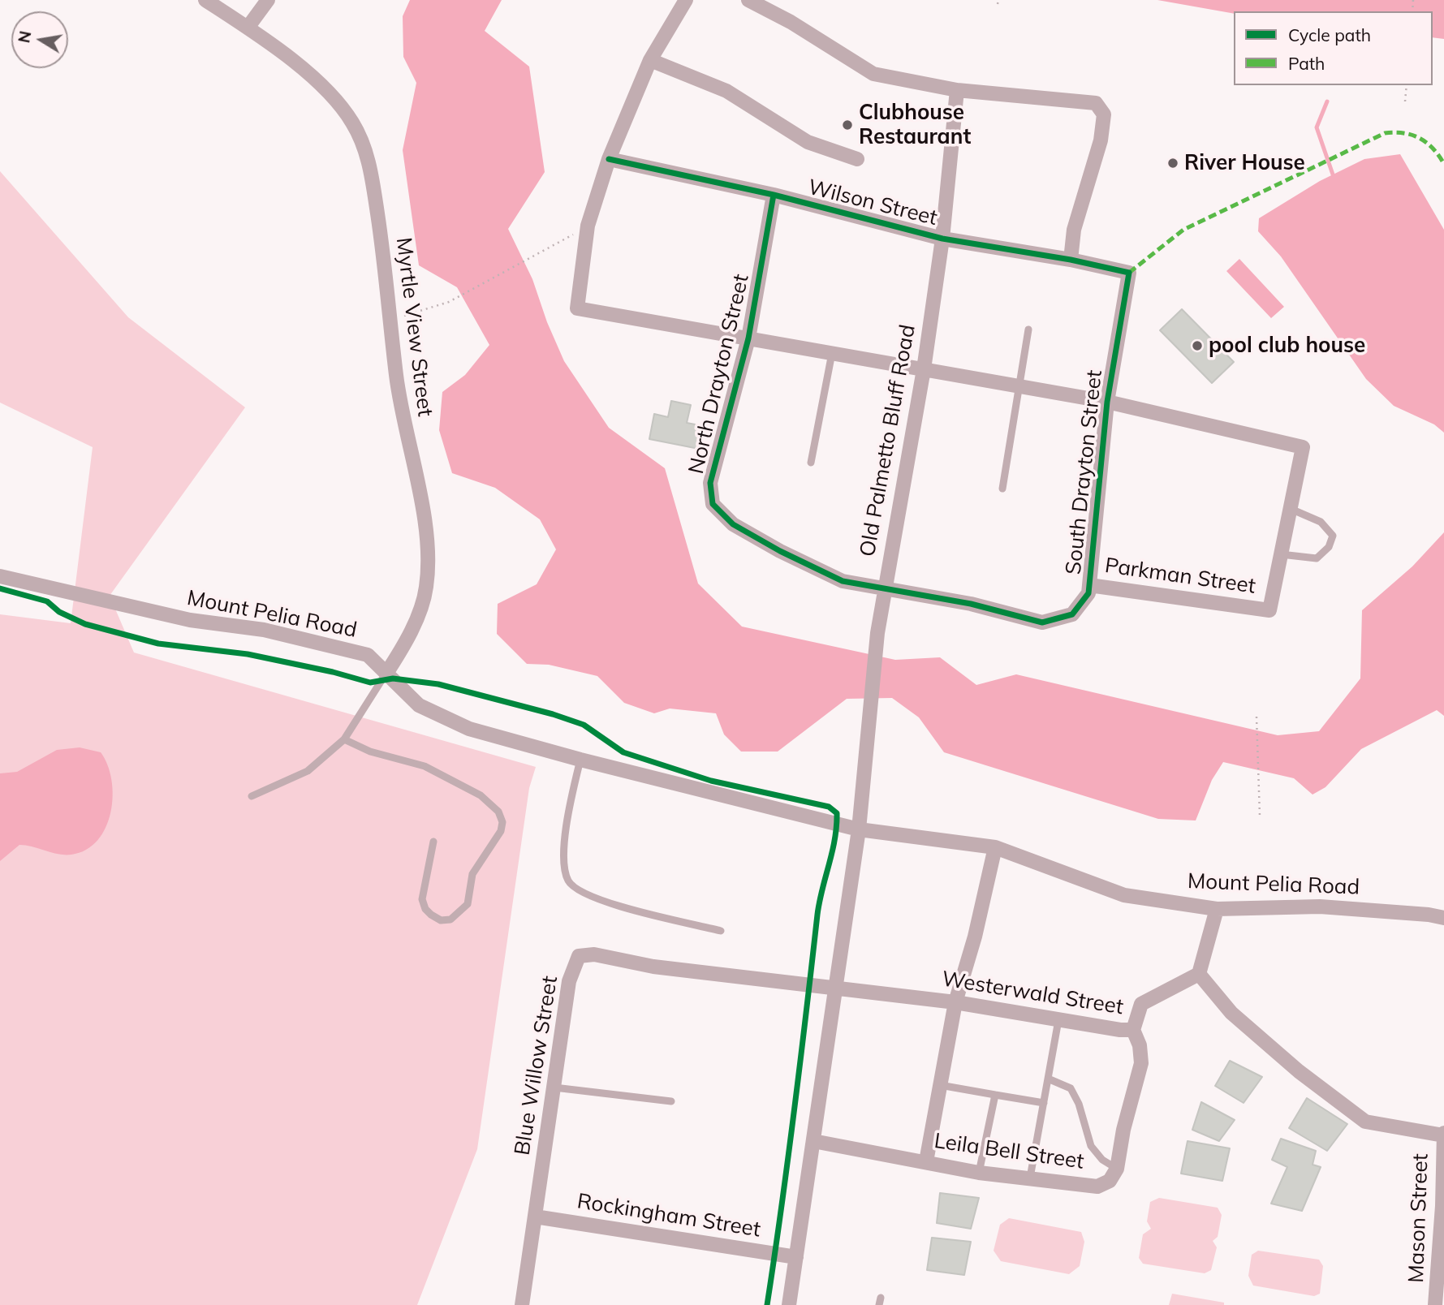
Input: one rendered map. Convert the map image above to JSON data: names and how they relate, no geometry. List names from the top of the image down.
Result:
{
  "streets": {
    "street": [
      "Wilson Street",
      "Myrtle View Street",
      "North Drayton Street",
      "Old Palmetto Bluff Road",
      "South Drayton Street",
      "Parkman Street",
      "Mount Pelia Road",
      "Westerwald Street",
      "Blue Willow Street",
      "Leila Bell Street",
      "Rockingham Street",
      "Mason Street"
    ]
  },
  "crossings": [
    ["Wilson Street", "North Drayton Street"],
    ["Wilson Street", "Old Palmetto Bluff Road"],
    ["Wilson Street", "South Drayton Street"],
    ["Myrtle View Street", "Mount Pelia Road"],
    ["North Drayton Street", "Old Palmetto Bluff Road"],
    ["North Drayton Street", "South Drayton Street"],
    ["Old Palmetto Bluff Road", "South Drayton Street"],
    ["Old Palmetto Bluff Road", "Mount Pelia Road"],
    ["Old Palmetto Bluff Road", "Westerwald Street"],
    ["Old Palmetto Bluff Road", "Blue Willow Street"],
    ["Old Palmetto Bluff Road", "Leila Bell Street"],
    ["Old Palmetto Bluff Road", "Rockingham Street"],
    ["South Drayton Street", "Parkman Street"],
    ["Westerwald Street", "Blue Willow Street"],
    ["Blue Willow Street", "Rockingham Street"]
  ],
  "places": ["Clubhouse Restaurant", "River House", "pool club house"],
  "legend": ["Cycle path", "Path"],
  "north": "left"
}
